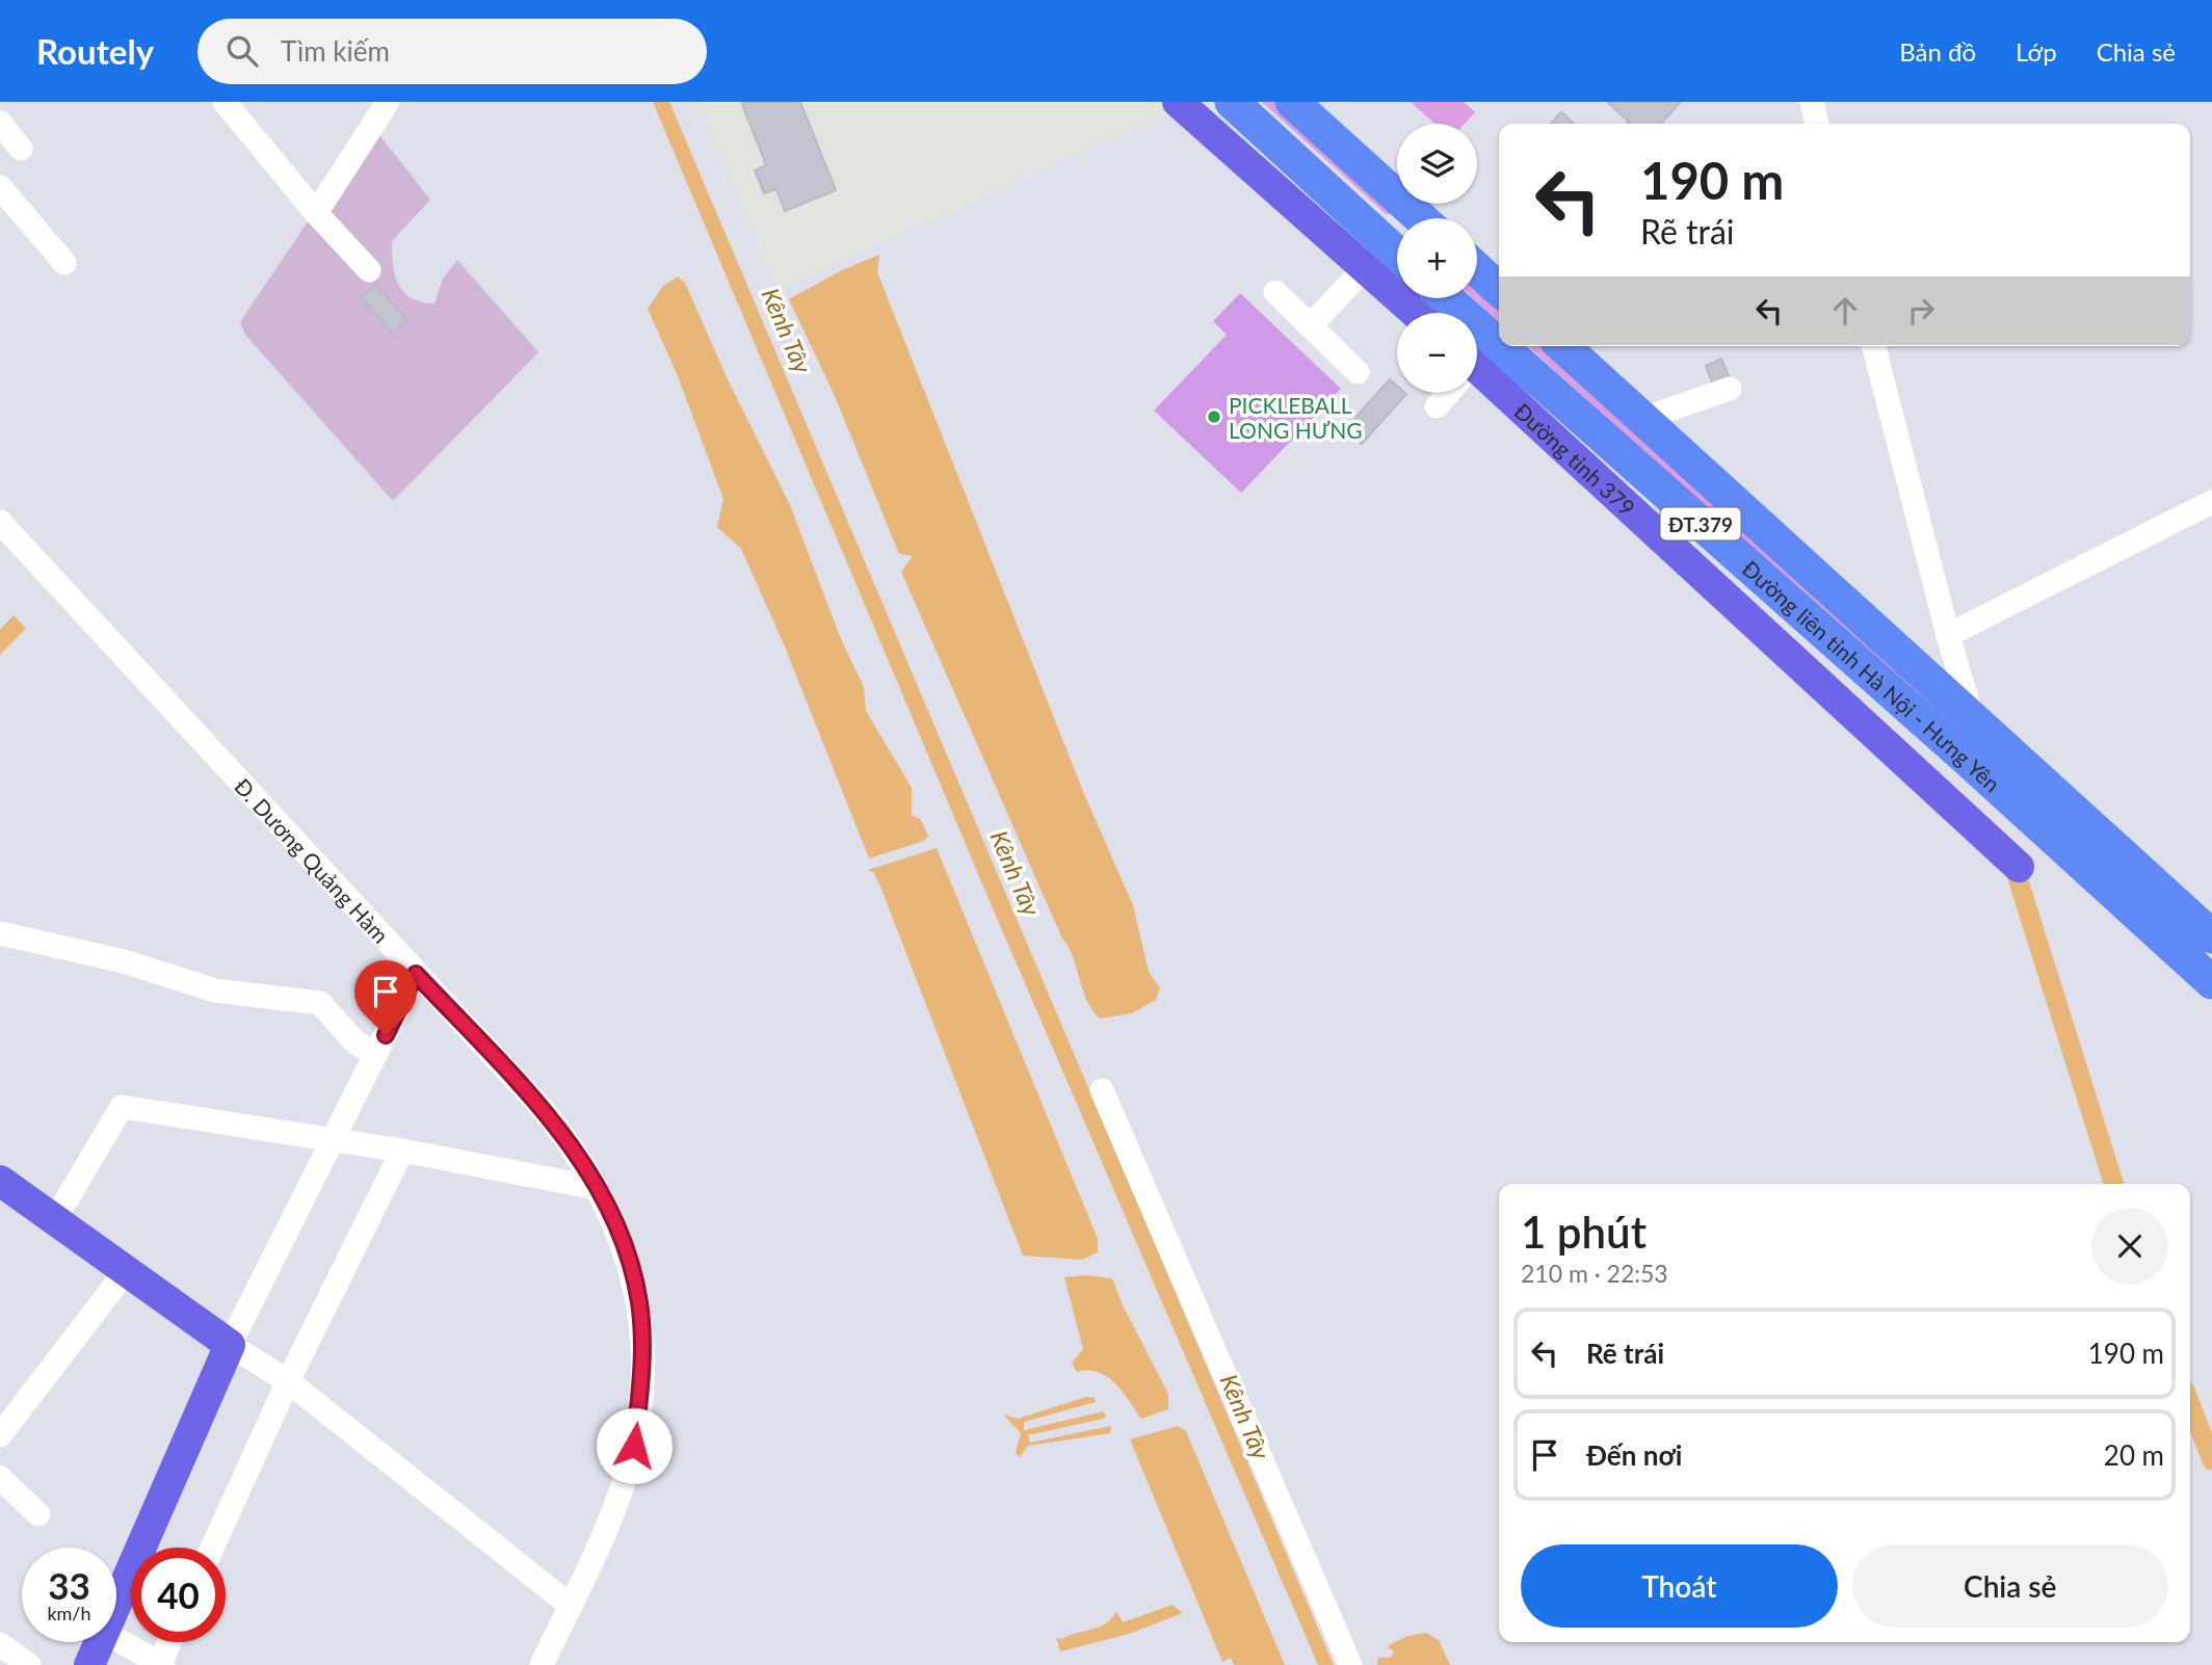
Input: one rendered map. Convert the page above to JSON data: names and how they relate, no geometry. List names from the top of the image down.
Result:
{
  "streets": {
    "highway": ["ĐT.379", "Đường liên tỉnh Hà Nội - Hưng Yên"],
    "main road": ["Đường tỉnh 379"],
    "street": ["Đ. Dương Quảng Hàm"]
  },
  "water": ["Kênh Tây"],
  "places": ["PICKLEBALL LONG HƯNG"],
  "page": {
    "header": "Routely",
    "search": "Tìm kiếm",
    "nav": ["Bản đồ", "Lớp", "Chia sẻ"],
    "map_buttons": ["+", "−"],
    "turn": ["190 m", "Rẽ trái"],
    "heading": ["1 phút", "210 m · 22:53"],
    "list": [
      {
        "name": "Rẽ trái",
        "value": "190 m"
      },
      {
        "name": "Đến nơi",
        "value": "20 m"
      }
    ],
    "buttons": ["Thoát", "Chia sẻ"],
    "speed": "33 km/h",
    "limit": "40"
  }
}
